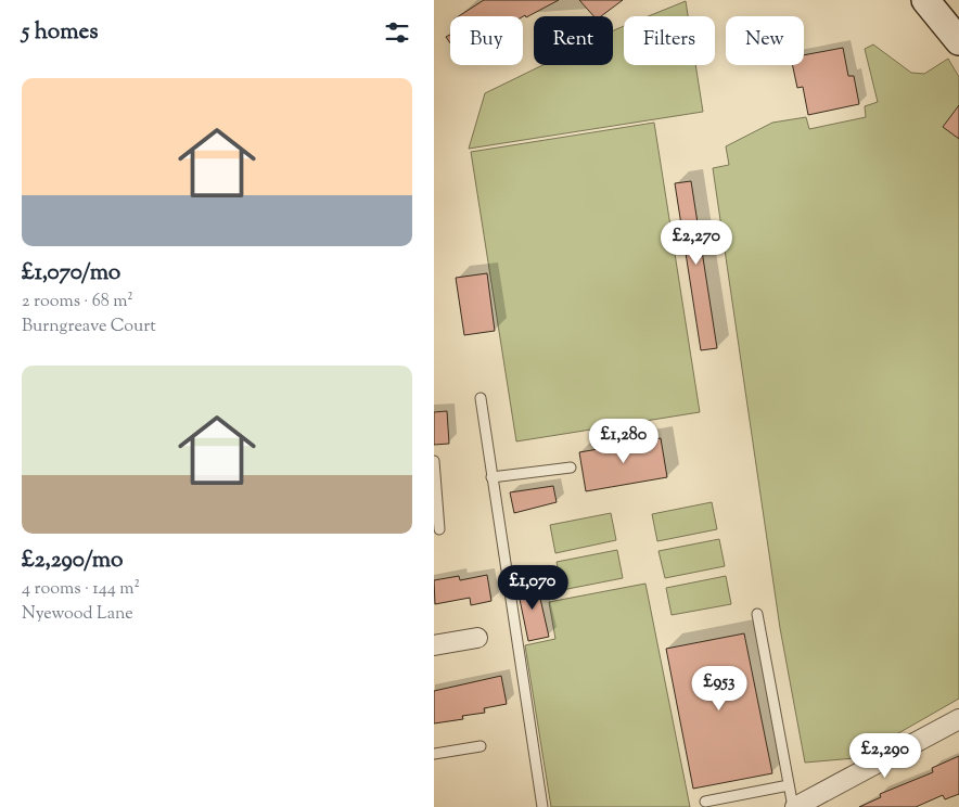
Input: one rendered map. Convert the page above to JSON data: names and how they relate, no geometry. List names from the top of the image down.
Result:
{
  "page": {
    "heading": "5 homes",
    "chip": [
      "Buy",
      "Rent",
      "Filters",
      "New"
    ],
    "list": [
      {
        "name": "£1,070/mo",
        "note": "2 rooms · 68 m² · Burngreave Court"
      },
      {
        "name": "£2,290/mo",
        "note": "4 rooms · 144 m² · Nyewood Lane"
      }
    ],
    "price": [
      "£2,270",
      "£1,280",
      "£1,070",
      "£953",
      "£2,290"
    ]
  }
}
